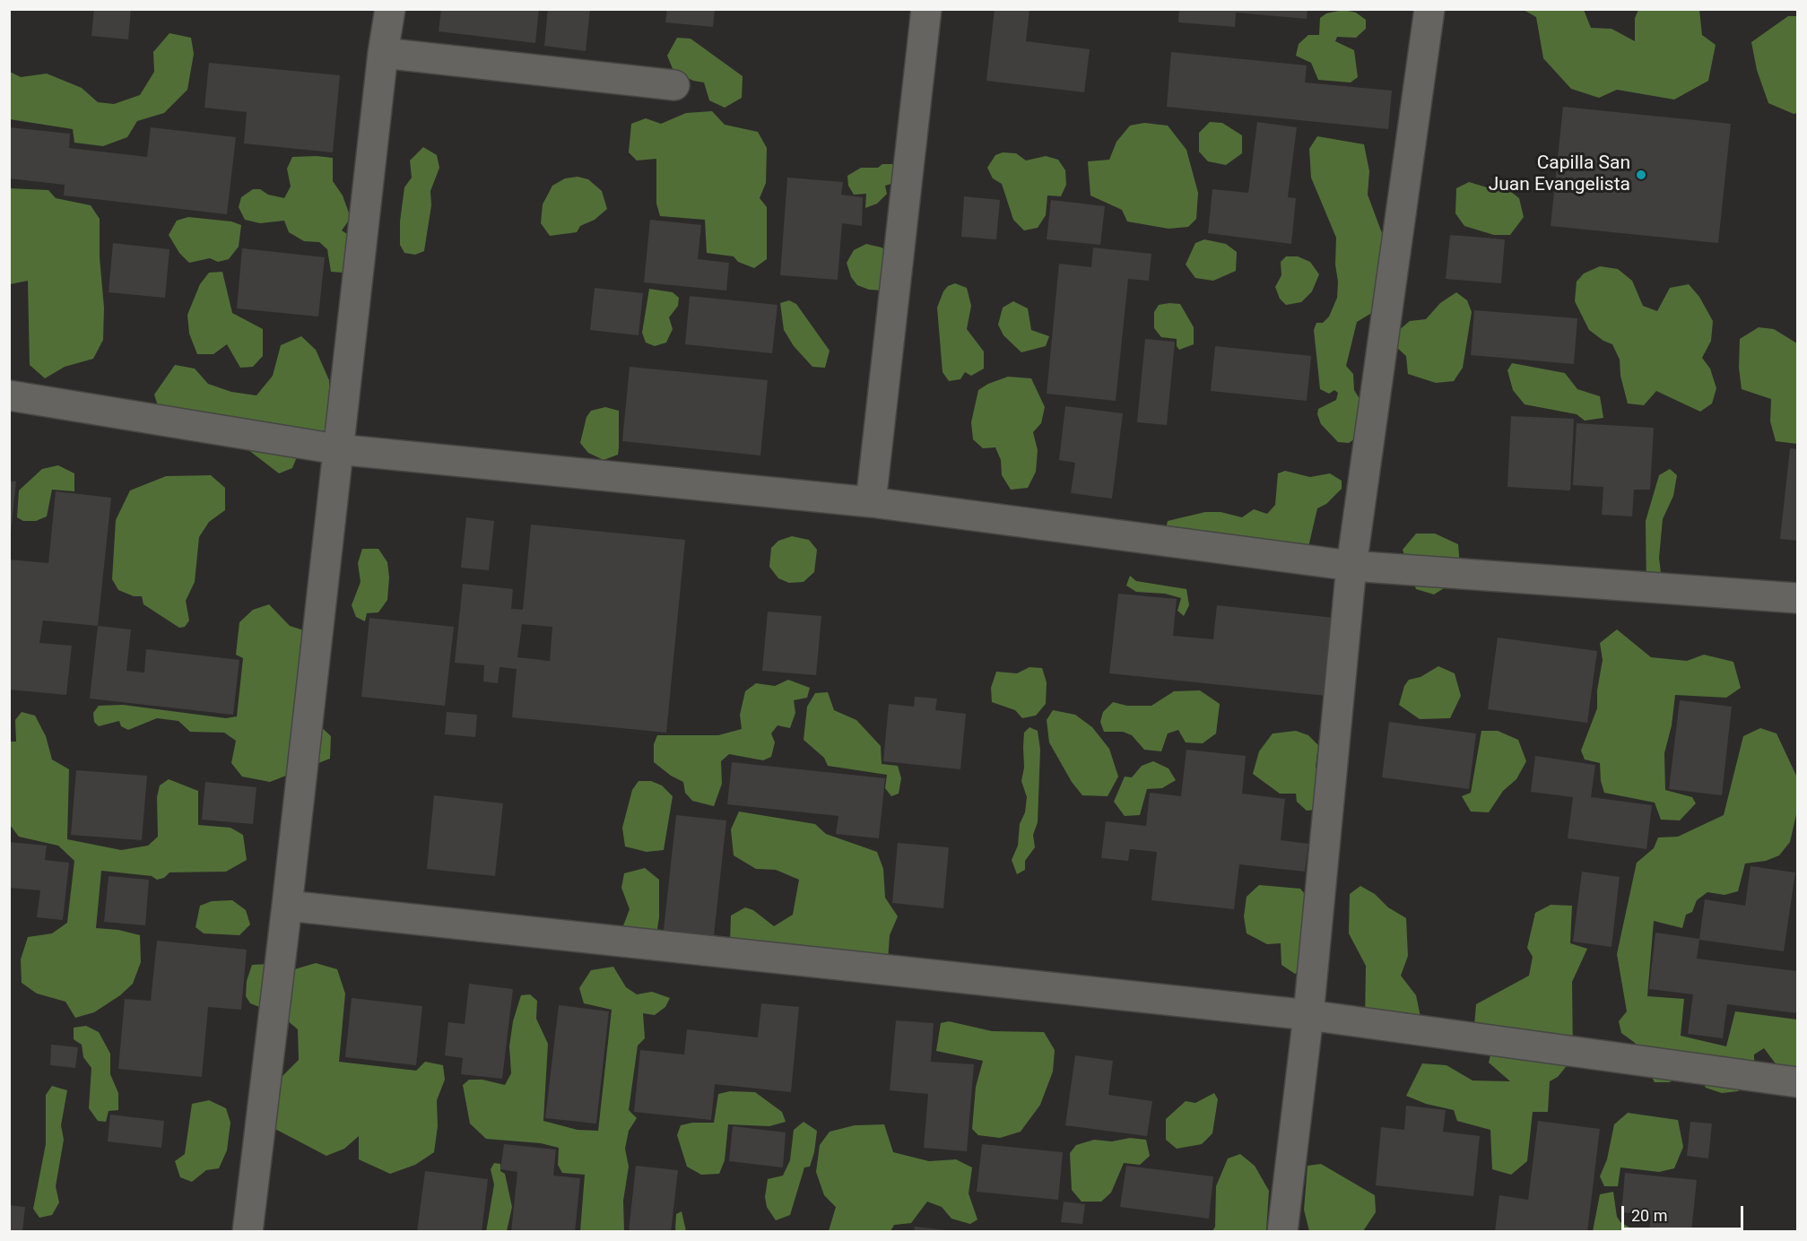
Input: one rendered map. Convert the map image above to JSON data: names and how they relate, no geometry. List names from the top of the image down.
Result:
{
  "places": ["Capilla San Juan Evangelista"],
  "scale_bar": "20 m"
}
